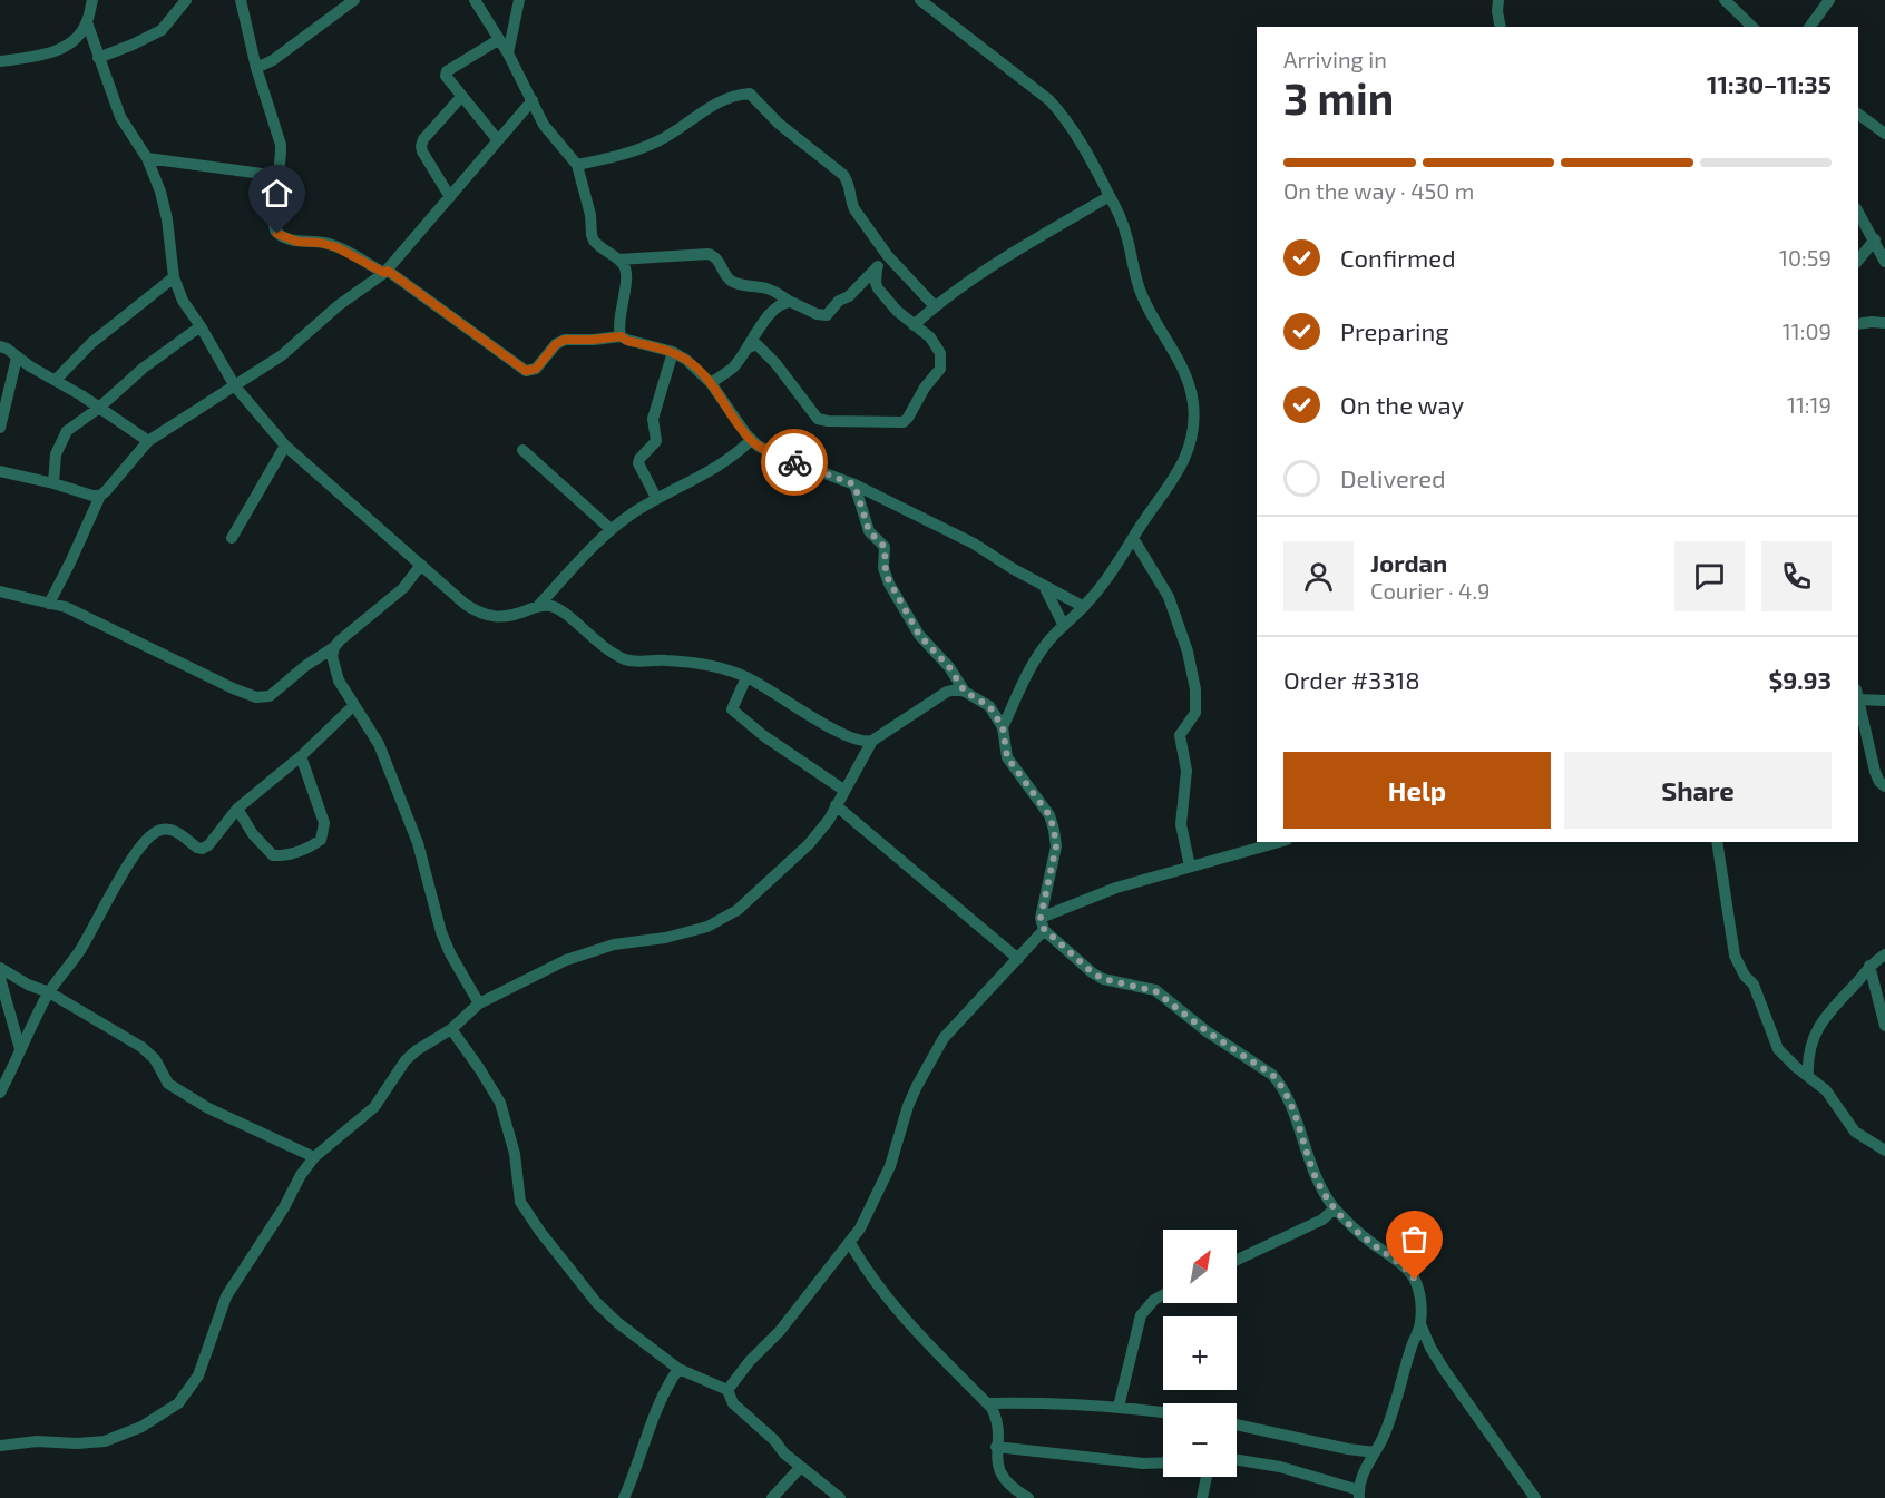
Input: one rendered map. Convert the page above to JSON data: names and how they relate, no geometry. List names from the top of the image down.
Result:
{
  "north": "top right",
  "page": {
    "heading": ["3 min", "Arriving in", "11:30–11:35"],
    "panel": [
      "Jordan",
      "Courier · 4.9",
      "Order #3318",
      "$9.93"
    ],
    "bar": "On the way · 450 m",
    "list": [
      ["Confirmed", "10:59"],
      ["Preparing", "11:09"],
      ["On the way", "11:19"],
      "Delivered"
    ],
    "buttons": ["Help", "Share"],
    "map_buttons": ["+", "−"]
  }
}
